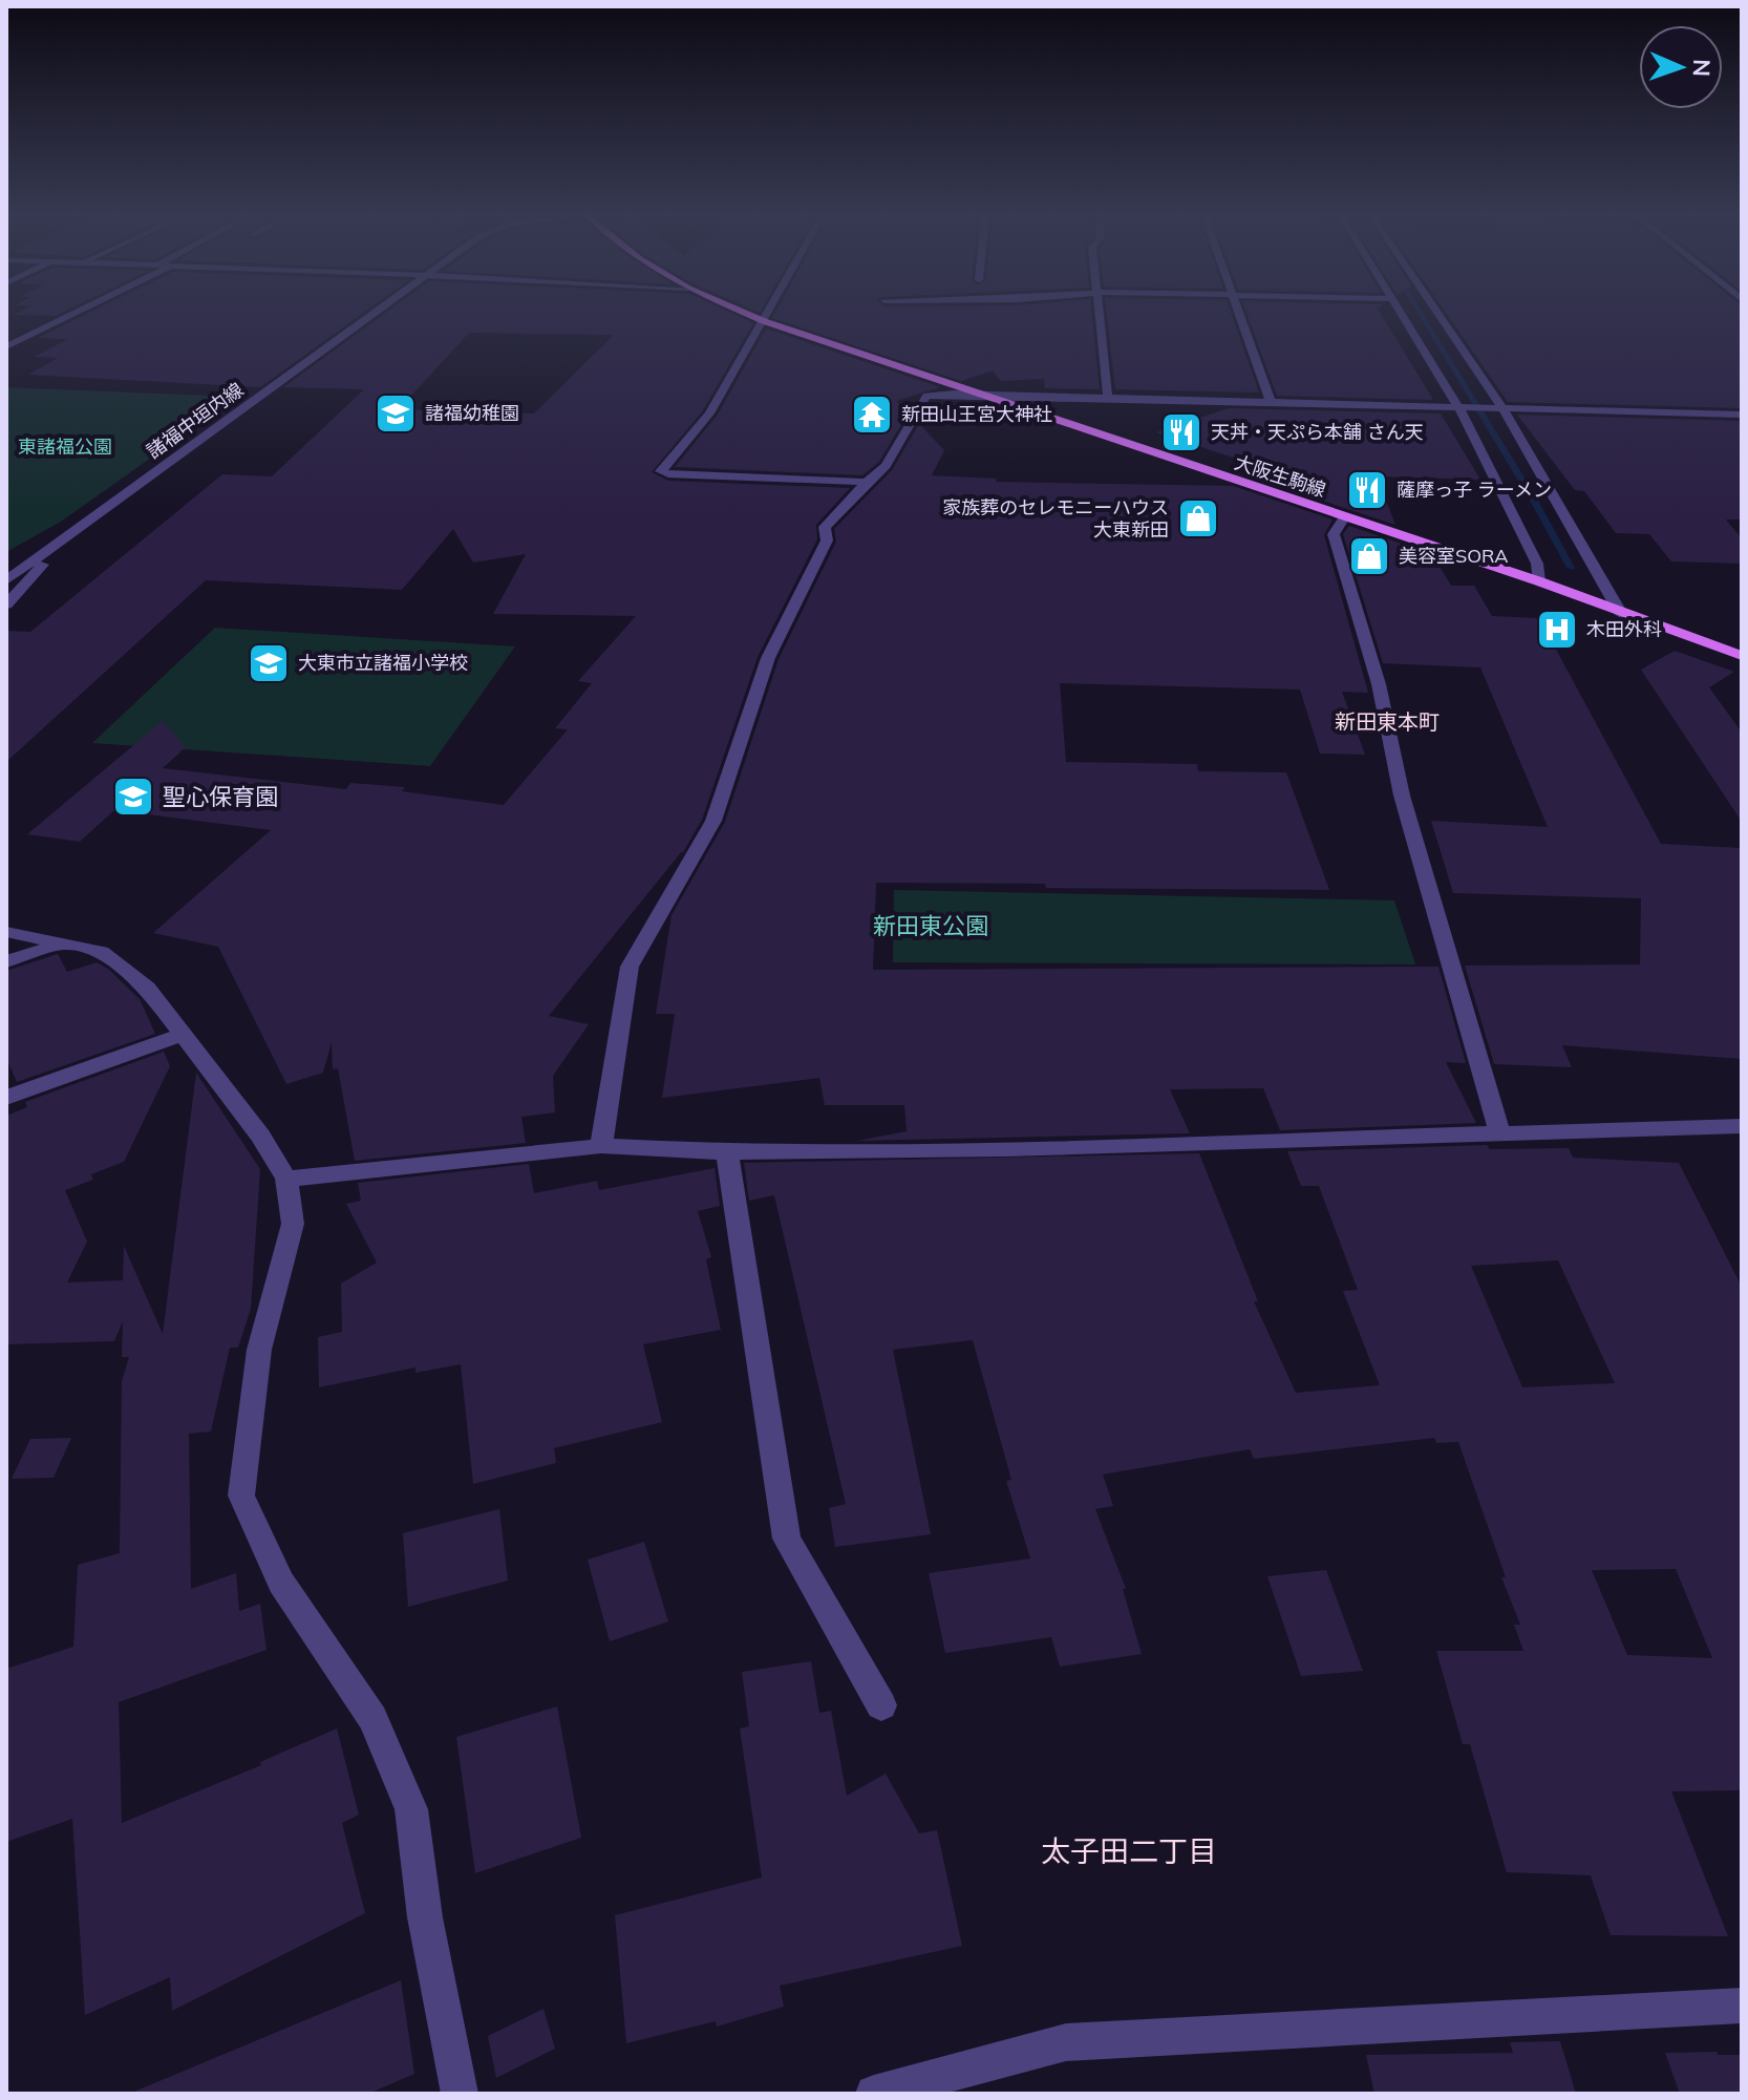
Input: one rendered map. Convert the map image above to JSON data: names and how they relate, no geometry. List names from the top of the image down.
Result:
{
  "streets": {
    "main road": ["大阪生駒線"],
    "street": ["諸福中垣内線"]
  },
  "districts": ["新田東本町", "太子田二丁目"],
  "parks": ["東諸福公園", "新田東公園"],
  "places": {
    "school or university": ["諸福幼稚園", "大東市立諸福小学校", "聖心保育園"],
    "temple": ["新田山王宮大神社"],
    "restaurant": ["天丼・天ぷら本舗 さん天", "薩摩っ子 ラーメン"],
    "shop": ["家族葬のセレモニーハウス 大東新田", "美容室SORA"],
    "hospital": ["木田外科"]
  },
  "north": "right"
}
